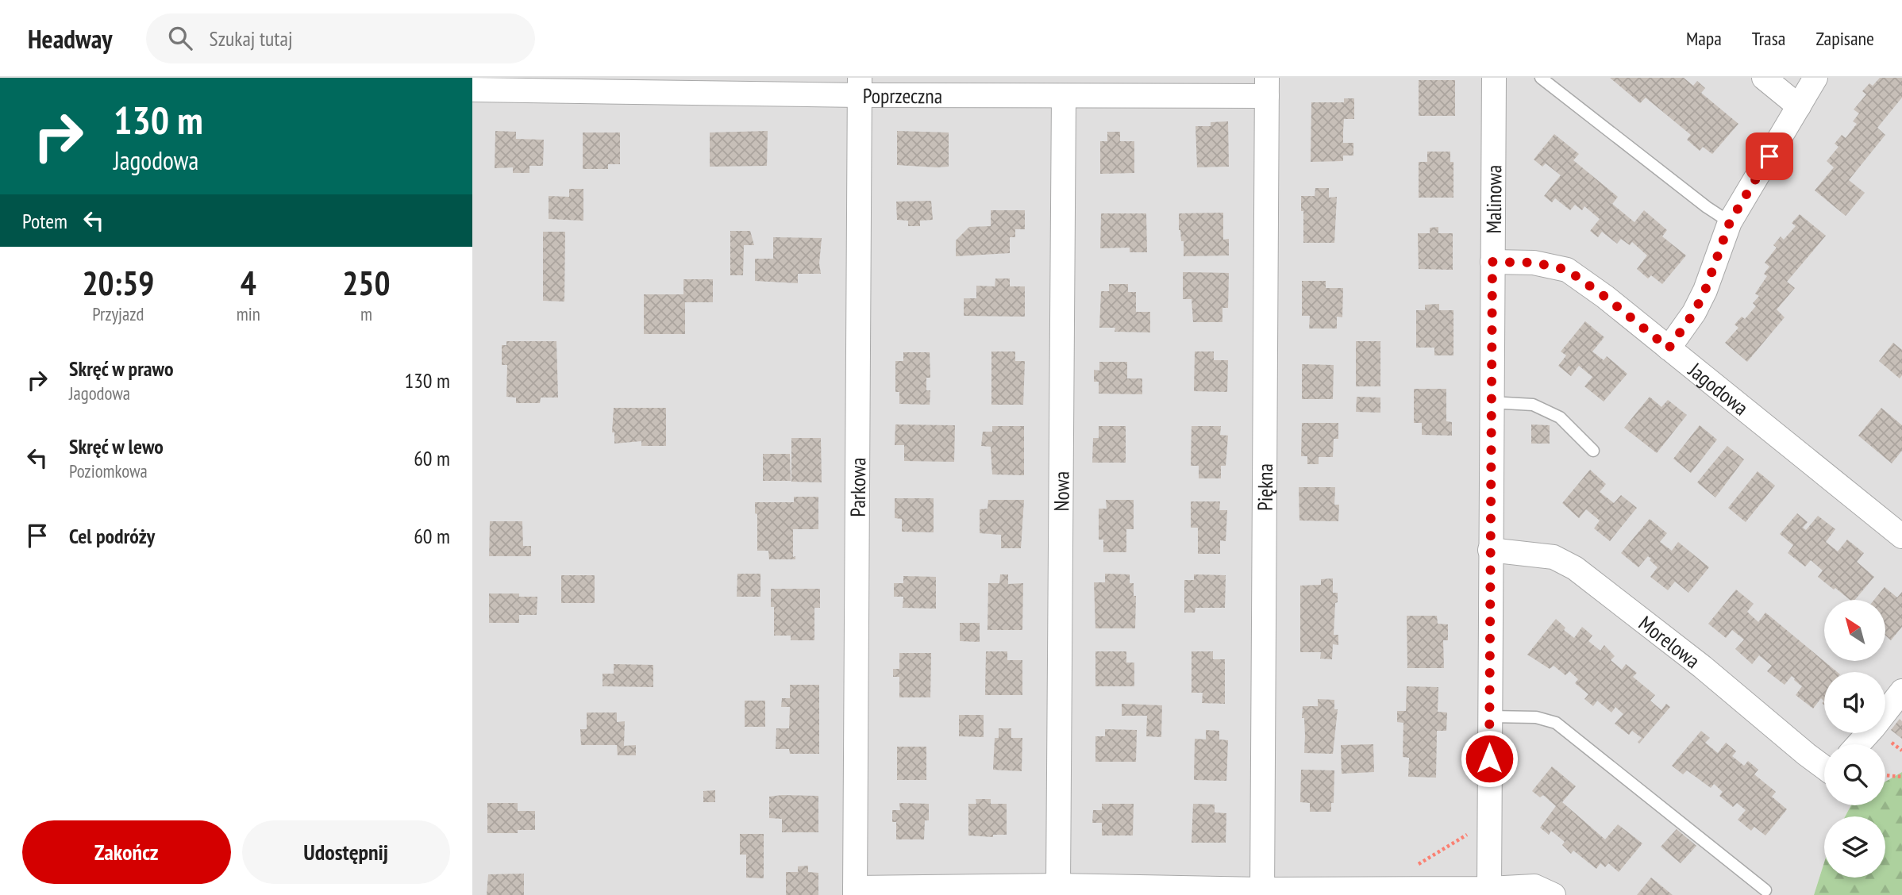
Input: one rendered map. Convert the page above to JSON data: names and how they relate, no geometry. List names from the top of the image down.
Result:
{
  "streets": {
    "street": [
      "Poprzeczna",
      "Malinowa",
      "Jagodowa",
      "Parkowa",
      "Piękna",
      "Nowa",
      "Morelowa"
    ]
  },
  "crossings": [
    ["Poprzeczna", "Parkowa"],
    ["Poprzeczna", "Piękna"],
    ["Poprzeczna", "Nowa"],
    ["Malinowa", "Jagodowa"],
    ["Malinowa", "Morelowa"]
  ],
  "north": "top left",
  "page": {
    "header": "Headway",
    "search": "Szukaj tutaj",
    "nav": ["Mapa", "Trasa", "Zapisane"],
    "turn": ["130 m", "Jagodowa"],
    "then": "Potem",
    "eta": [
      "20:59",
      "Przyjazd",
      "4",
      "min",
      "250",
      "m"
    ],
    "list": [
      {
        "name": "Skręć w prawo",
        "note": "Jagodowa",
        "value": "130 m"
      },
      {
        "name": "Skręć w lewo",
        "note": "Poziomkowa",
        "value": "60 m"
      },
      {
        "name": "Cel podróży",
        "value": "60 m"
      }
    ],
    "buttons": ["Zakończ", "Udostępnij"]
  }
}
